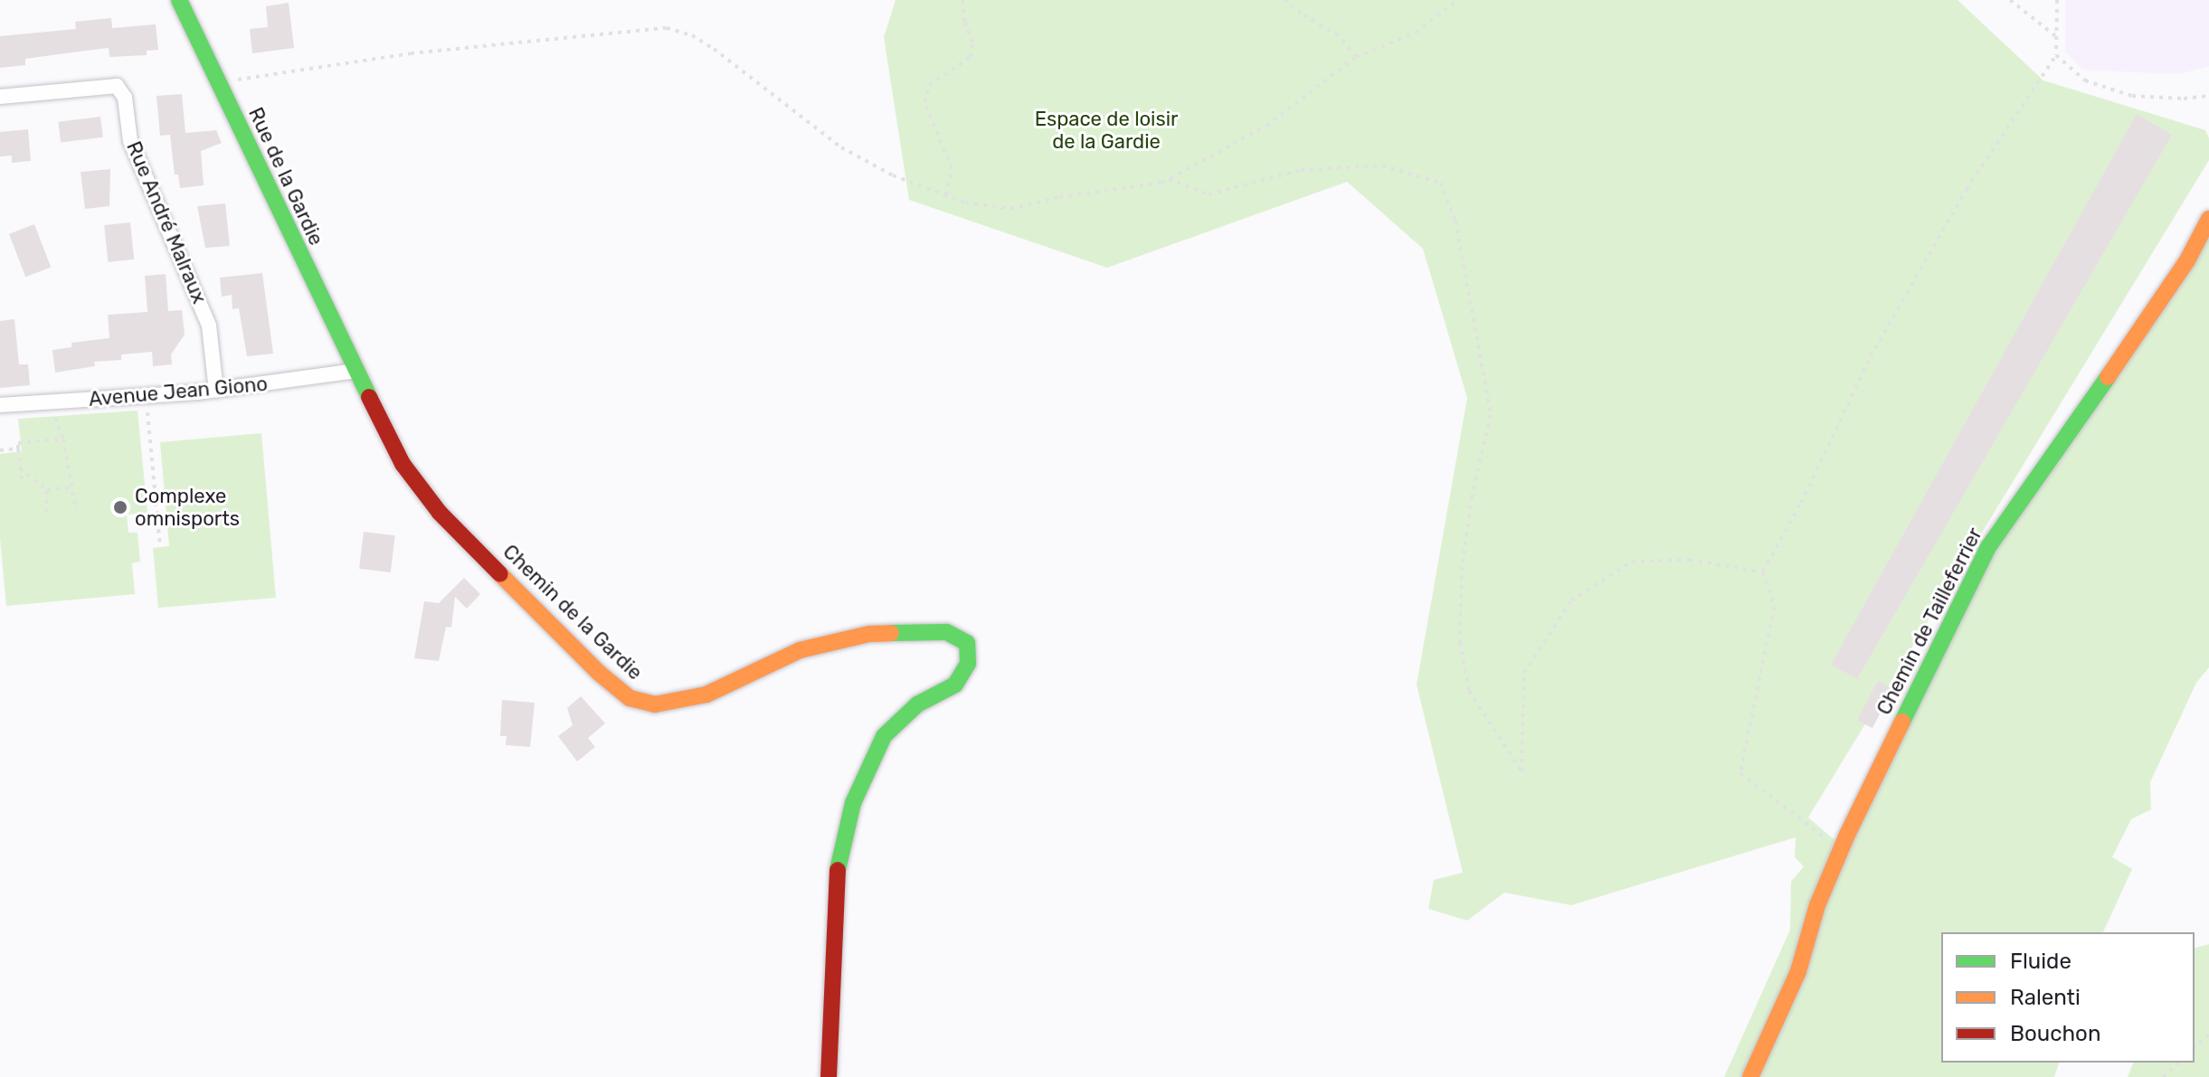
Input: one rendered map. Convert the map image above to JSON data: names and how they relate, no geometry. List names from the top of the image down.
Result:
{
  "streets": {
    "street": [
      "Rue de la Gardie",
      "Rue André Malraux",
      "Avenue Jean Giono",
      "Chemin de la Gardie",
      "Chemin de Tailleferrier"
    ]
  },
  "crossings": [
    ["Rue de la Gardie", "Avenue Jean Giono"],
    ["Rue de la Gardie", "Chemin de la Gardie"],
    ["Rue André Malraux", "Avenue Jean Giono"],
    ["Avenue Jean Giono", "Chemin de la Gardie"]
  ],
  "parks": ["Espace de loisir de la Gardie"],
  "places": ["Complexe omnisports"],
  "legend": ["Fluide", "Ralenti", "Bouchon"]
}
